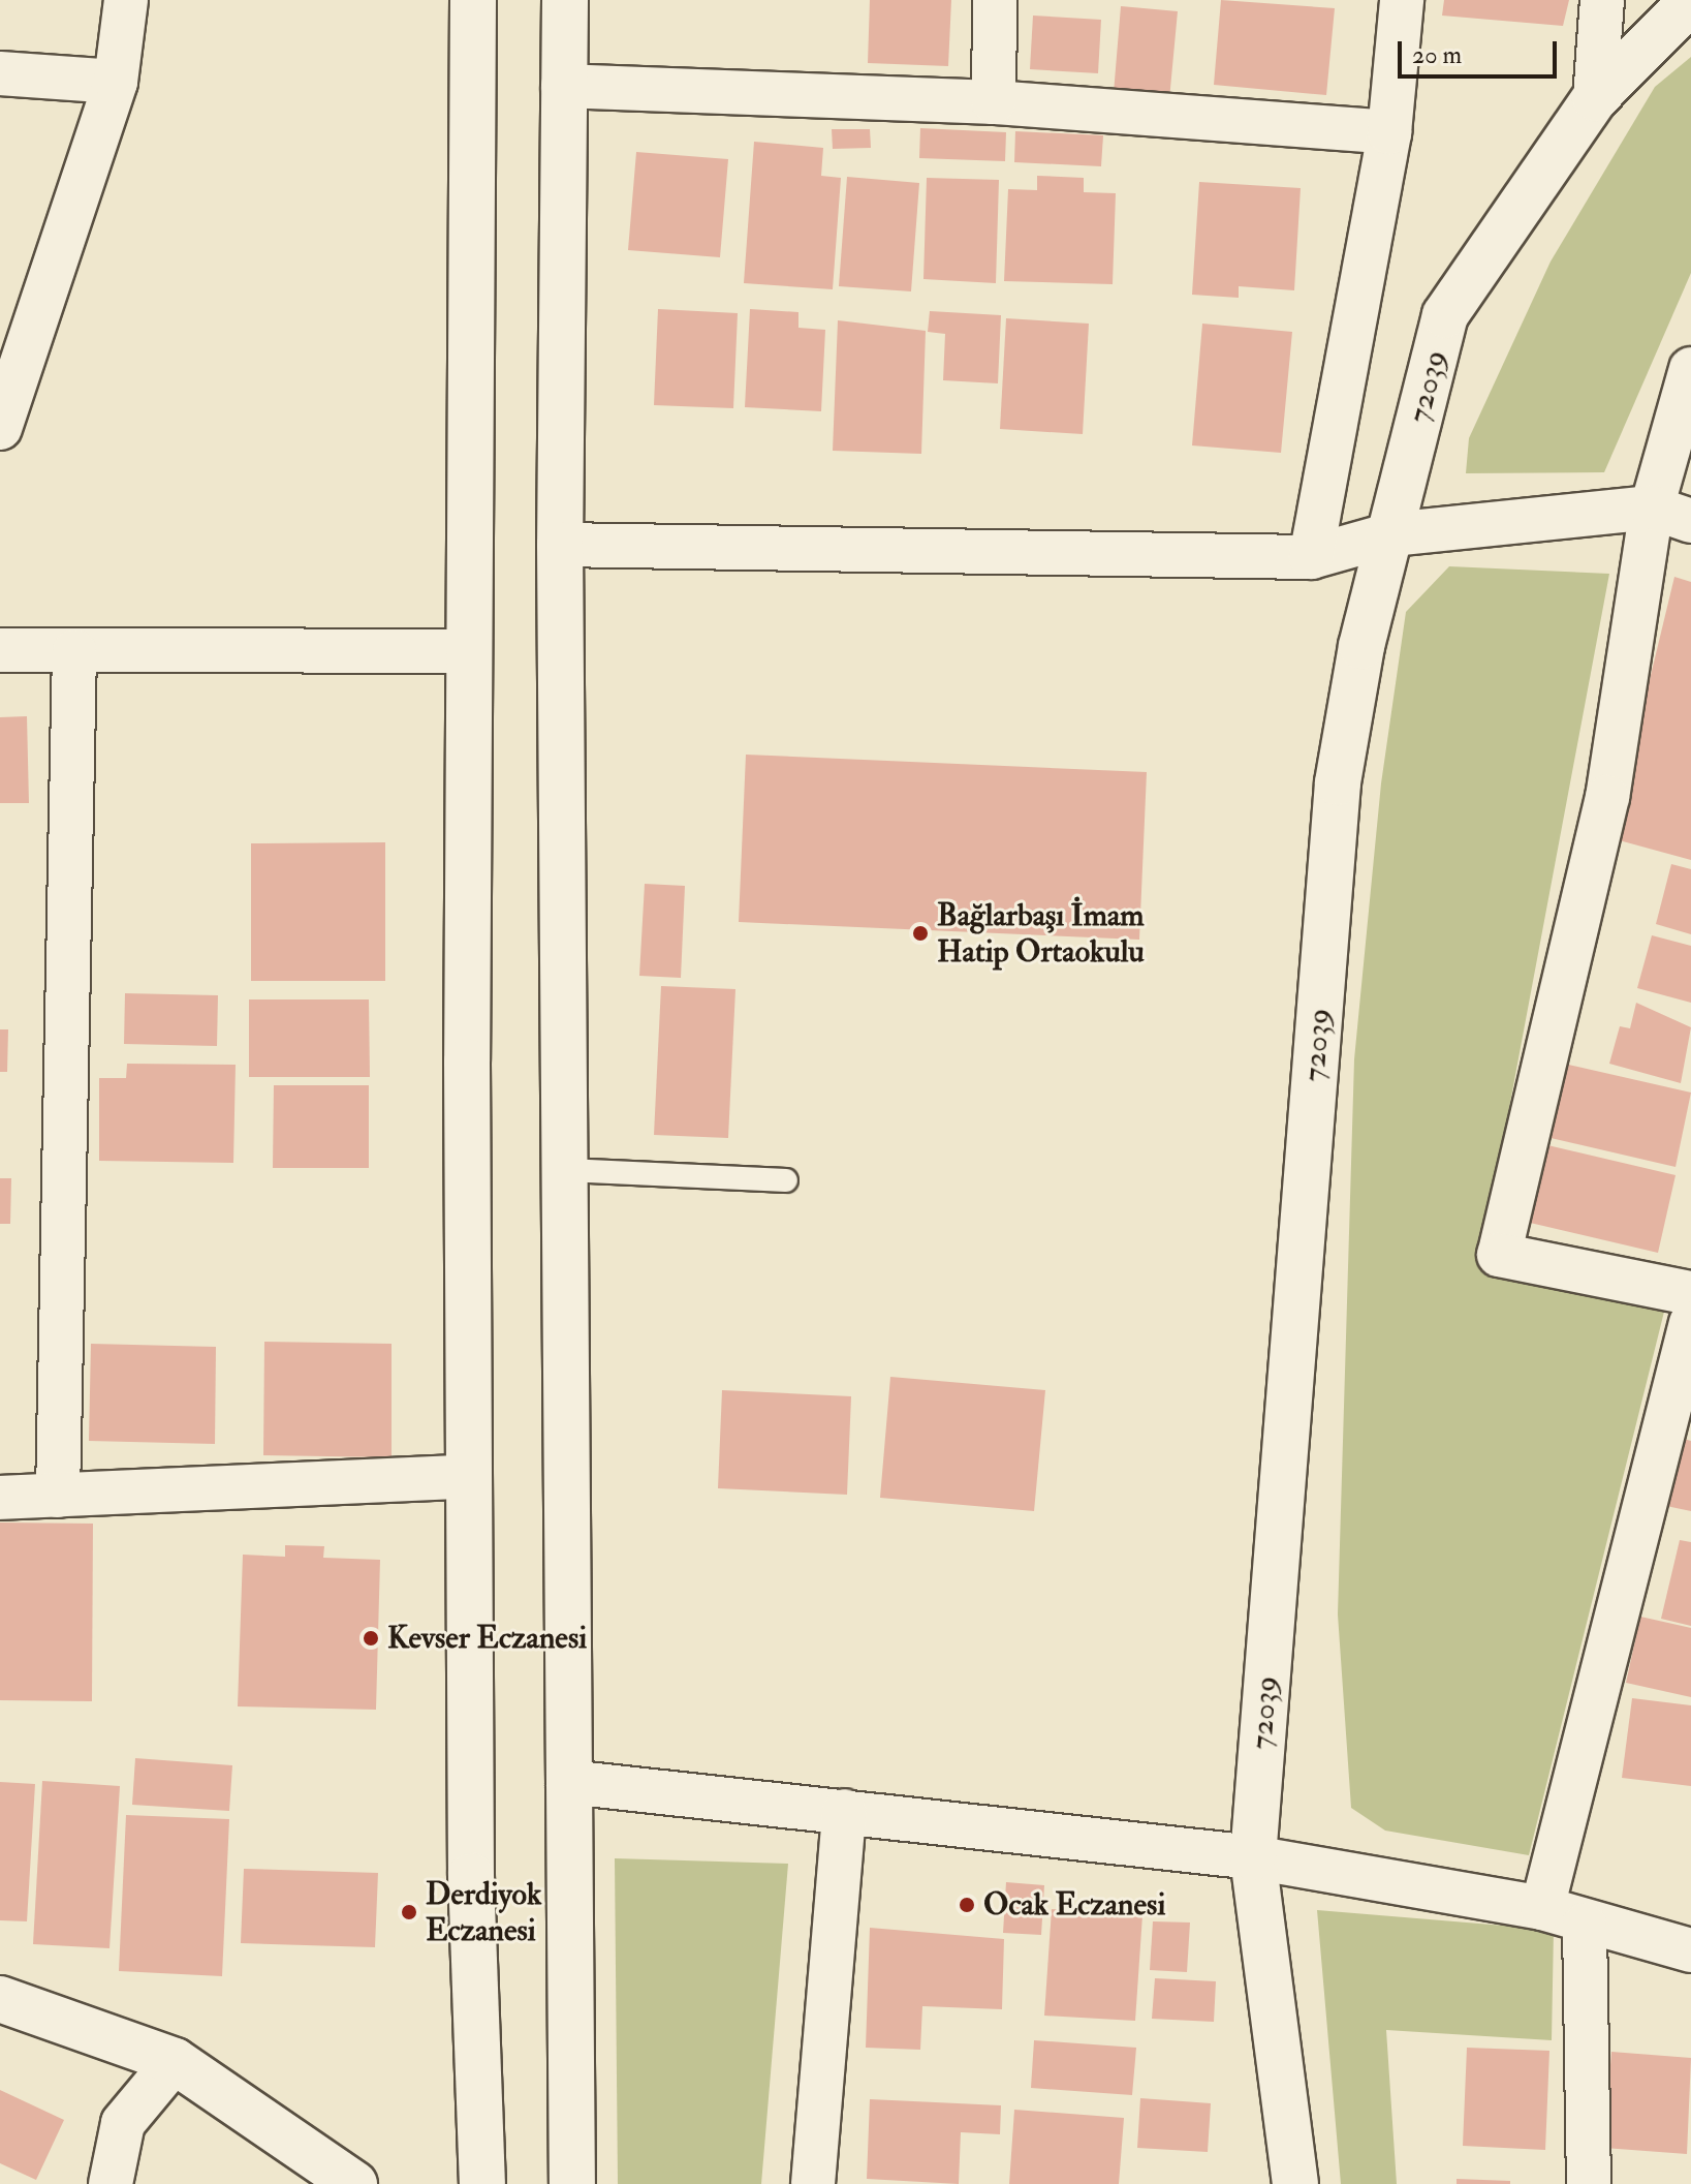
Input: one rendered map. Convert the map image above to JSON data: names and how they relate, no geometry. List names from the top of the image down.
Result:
{
  "streets": {
    "main road": ["72039"]
  },
  "places": [
    "Bağlarbaşı İmam Hatip Ortaokulu",
    "Kevser Eczanesi",
    "Ocak Eczanesi",
    "Derdiyok Eczanesi"
  ],
  "scale_bar": "20 m"
}
